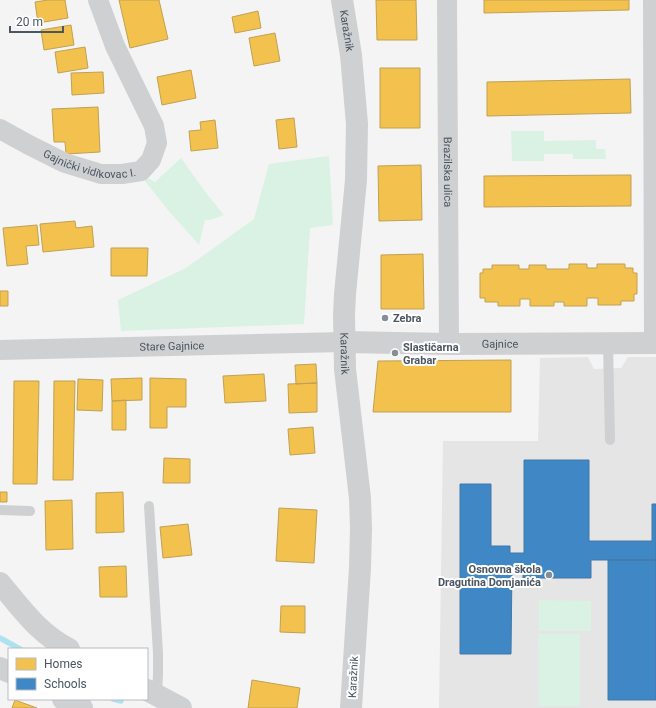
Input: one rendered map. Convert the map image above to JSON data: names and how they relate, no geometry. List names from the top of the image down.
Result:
{
  "streets": {
    "street": [
      "Karažnik",
      "Gajnički vidikovac I.",
      "Brazilska ulica",
      "Gajnice",
      "Stare Gajnice"
    ]
  },
  "crossings": [
    ["Karažnik", "Gajnice"],
    ["Karažnik", "Stare Gajnice"],
    ["Brazilska ulica", "Gajnice"],
    ["Gajnice", "Stare Gajnice"]
  ],
  "places": ["Zebra", "Slastičarna Grabar", "Osnovna škola Dragutina Domjanića"],
  "legend": ["Homes", "Schools"],
  "scale_bar": "20 m"
}
